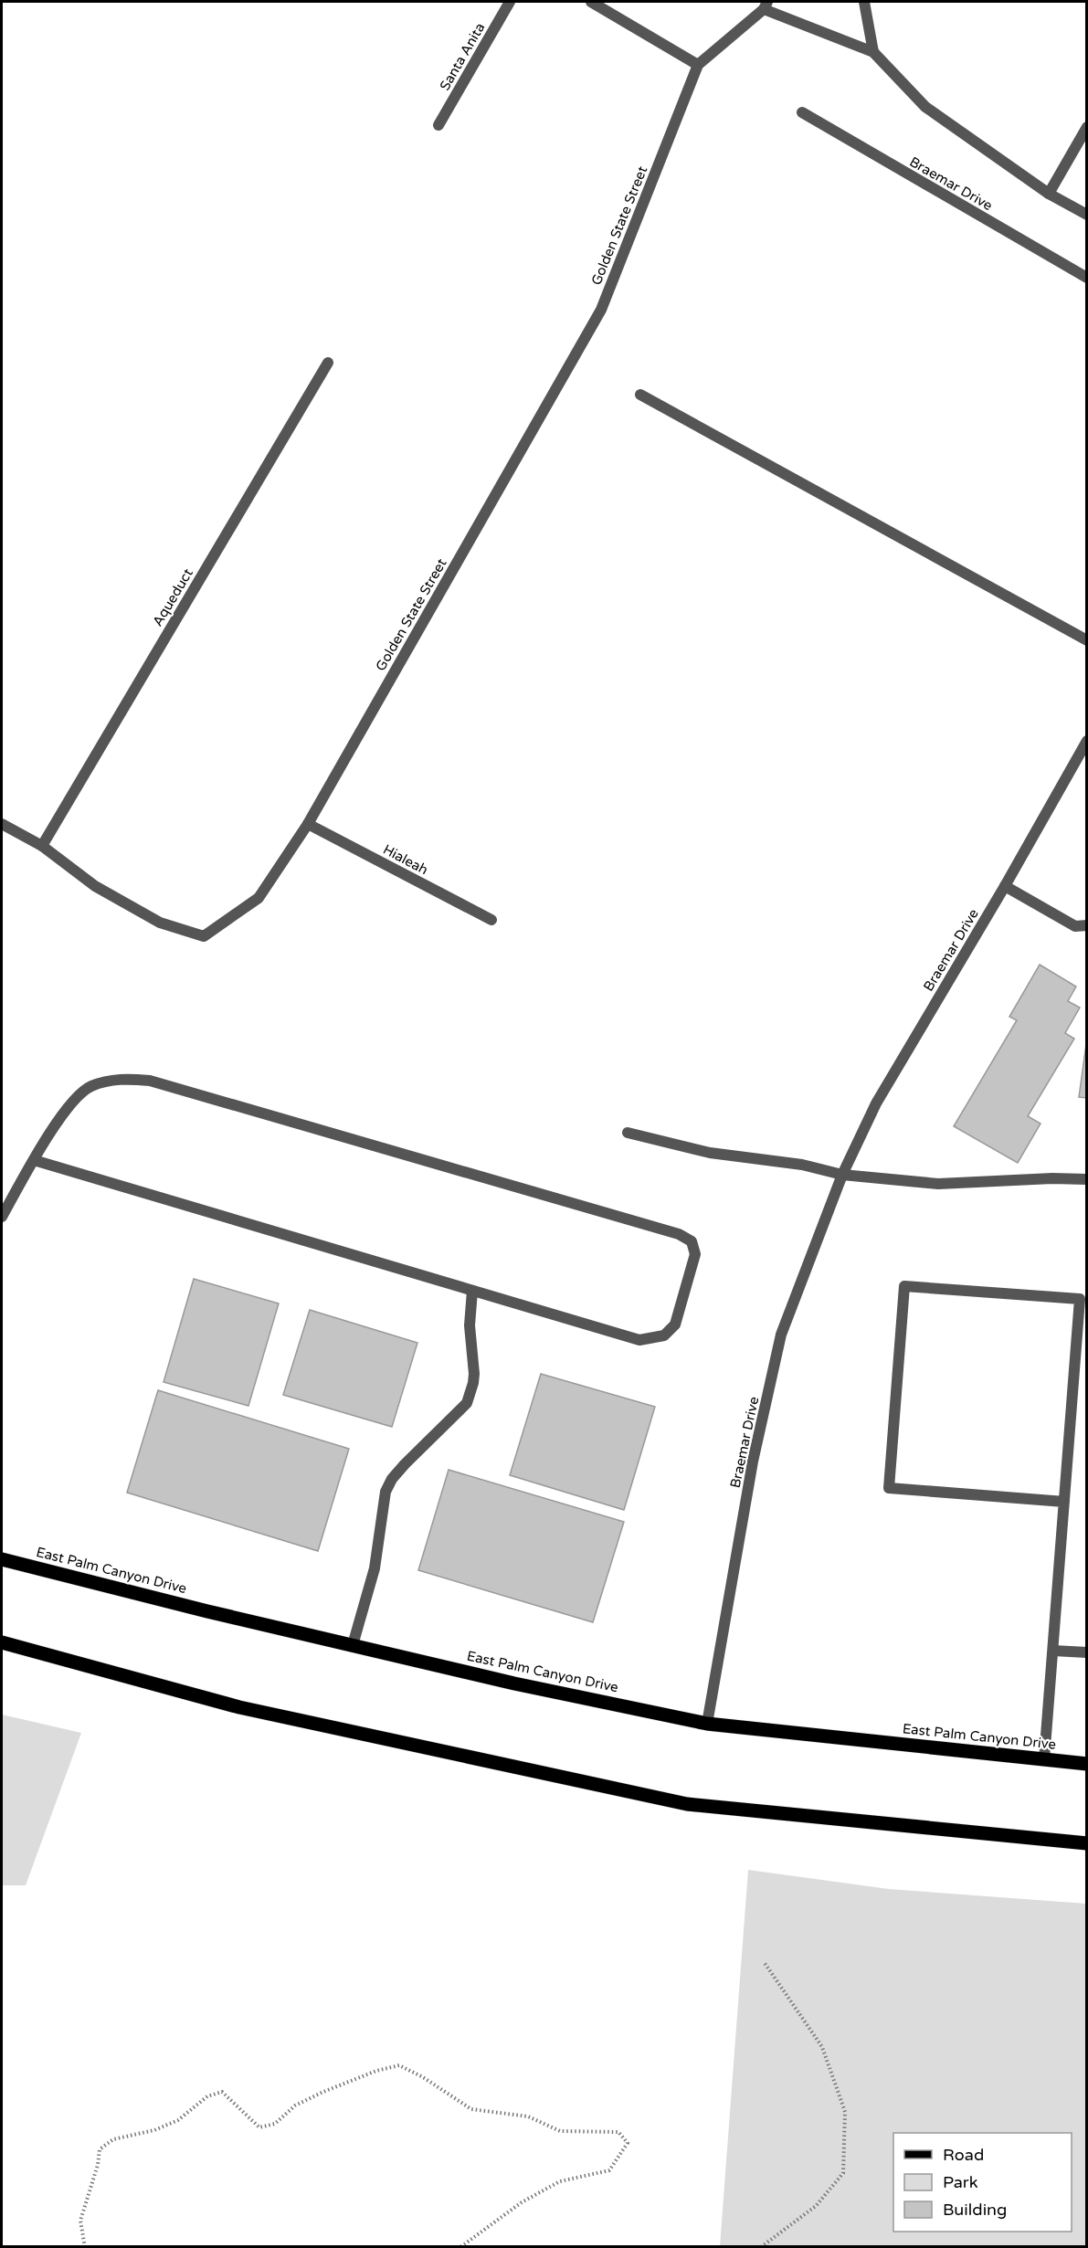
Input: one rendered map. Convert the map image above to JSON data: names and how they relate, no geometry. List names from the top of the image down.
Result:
{
  "streets": {
    "main road": ["East Palm Canyon Drive"],
    "street": [
      "Santa Anita",
      "Braemar Drive",
      "Golden State Street",
      "Aqueduct",
      "Hialeah"
    ]
  },
  "crossings": [
    ["Braemar Drive", "East Palm Canyon Drive"],
    ["Golden State Street", "Aqueduct"],
    ["Golden State Street", "Hialeah"]
  ],
  "legend": ["Road", "Park", "Building"]
}
